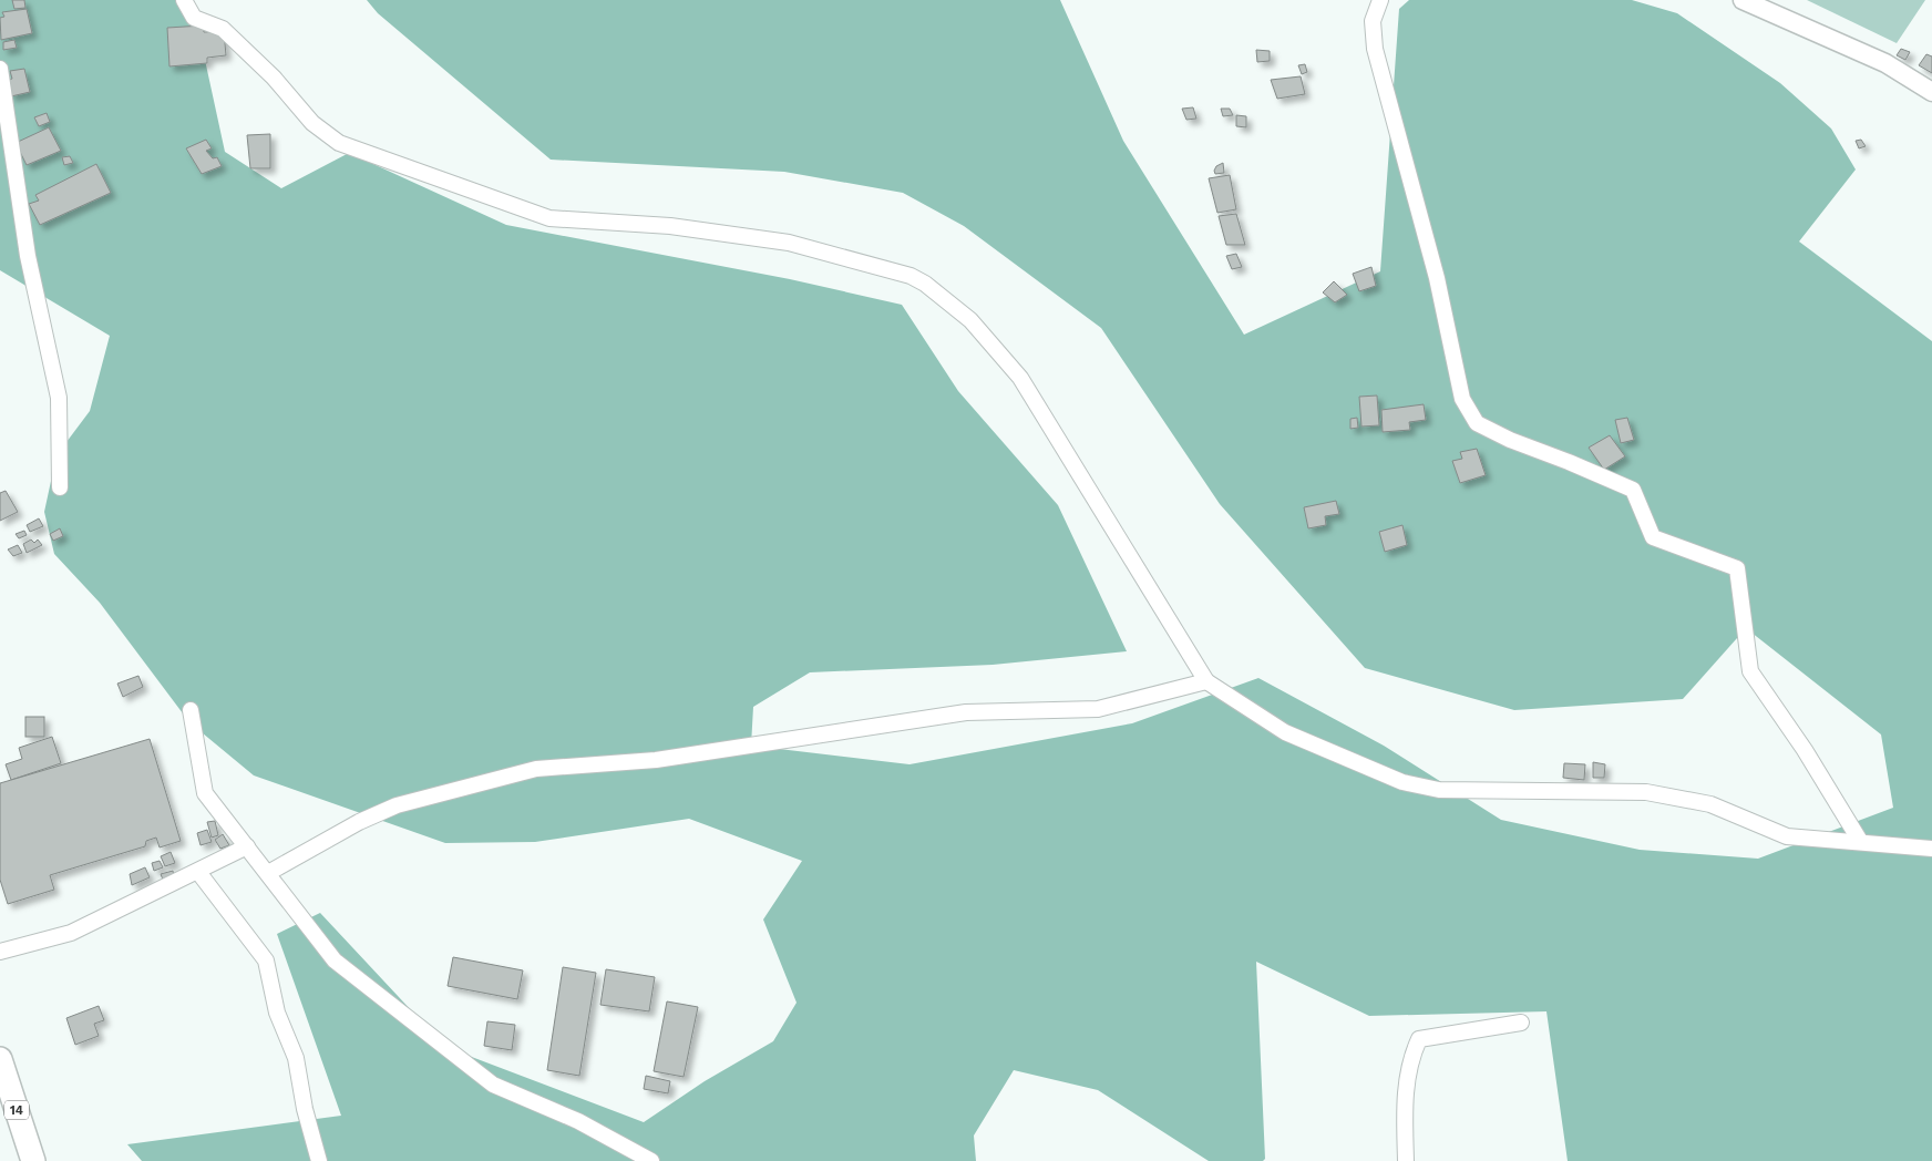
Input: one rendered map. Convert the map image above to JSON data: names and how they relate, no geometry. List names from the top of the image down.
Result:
{
  "streets": {
    "main road": ["14"]
  }
}
